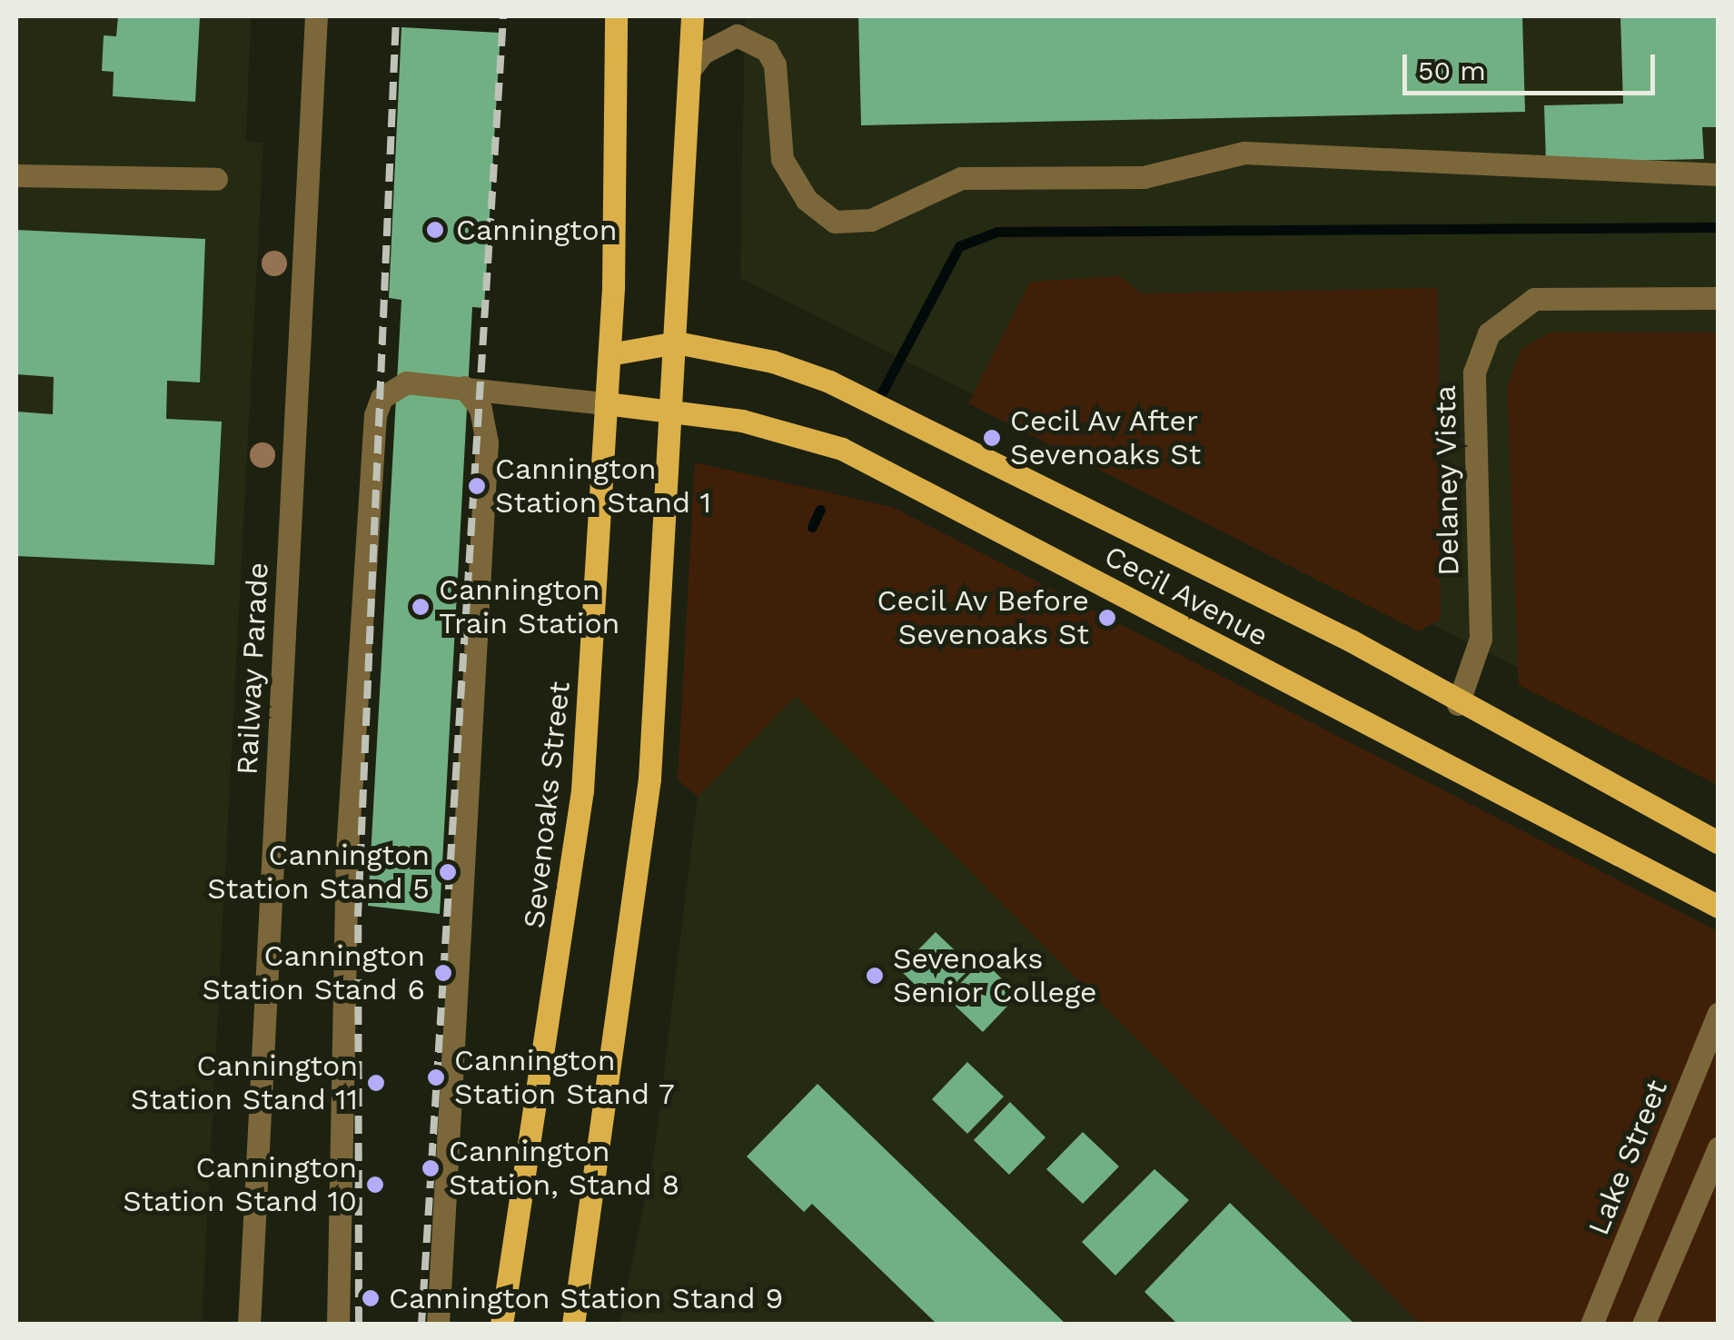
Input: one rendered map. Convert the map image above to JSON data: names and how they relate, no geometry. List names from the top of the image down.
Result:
{
  "streets": {
    "main road": ["Cecil Avenue", "Sevenoaks Street"],
    "street": ["Delaney Vista", "Railway Parade", "Lake Street"]
  },
  "crossings": [
    ["Delaney Vista", "Cecil Avenue"],
    ["Cecil Avenue", "Sevenoaks Street"]
  ],
  "places": [
    "Cannington",
    "Cecil Av After Sevenoaks St",
    "Cannington Station Stand 1",
    "Cannington Train Station",
    "Cecil Av Before Sevenoaks St",
    "Cannington Station Stand 5",
    "Cannington Station Stand 6",
    "Sevenoaks Senior College",
    "Cannington Station Stand 7",
    "Cannington Station Stand 11",
    "Cannington Station, Stand 8",
    "Cannington Station Stand 10",
    "Cannington Station Stand 9"
  ],
  "scale_bar": "50 m"
}
